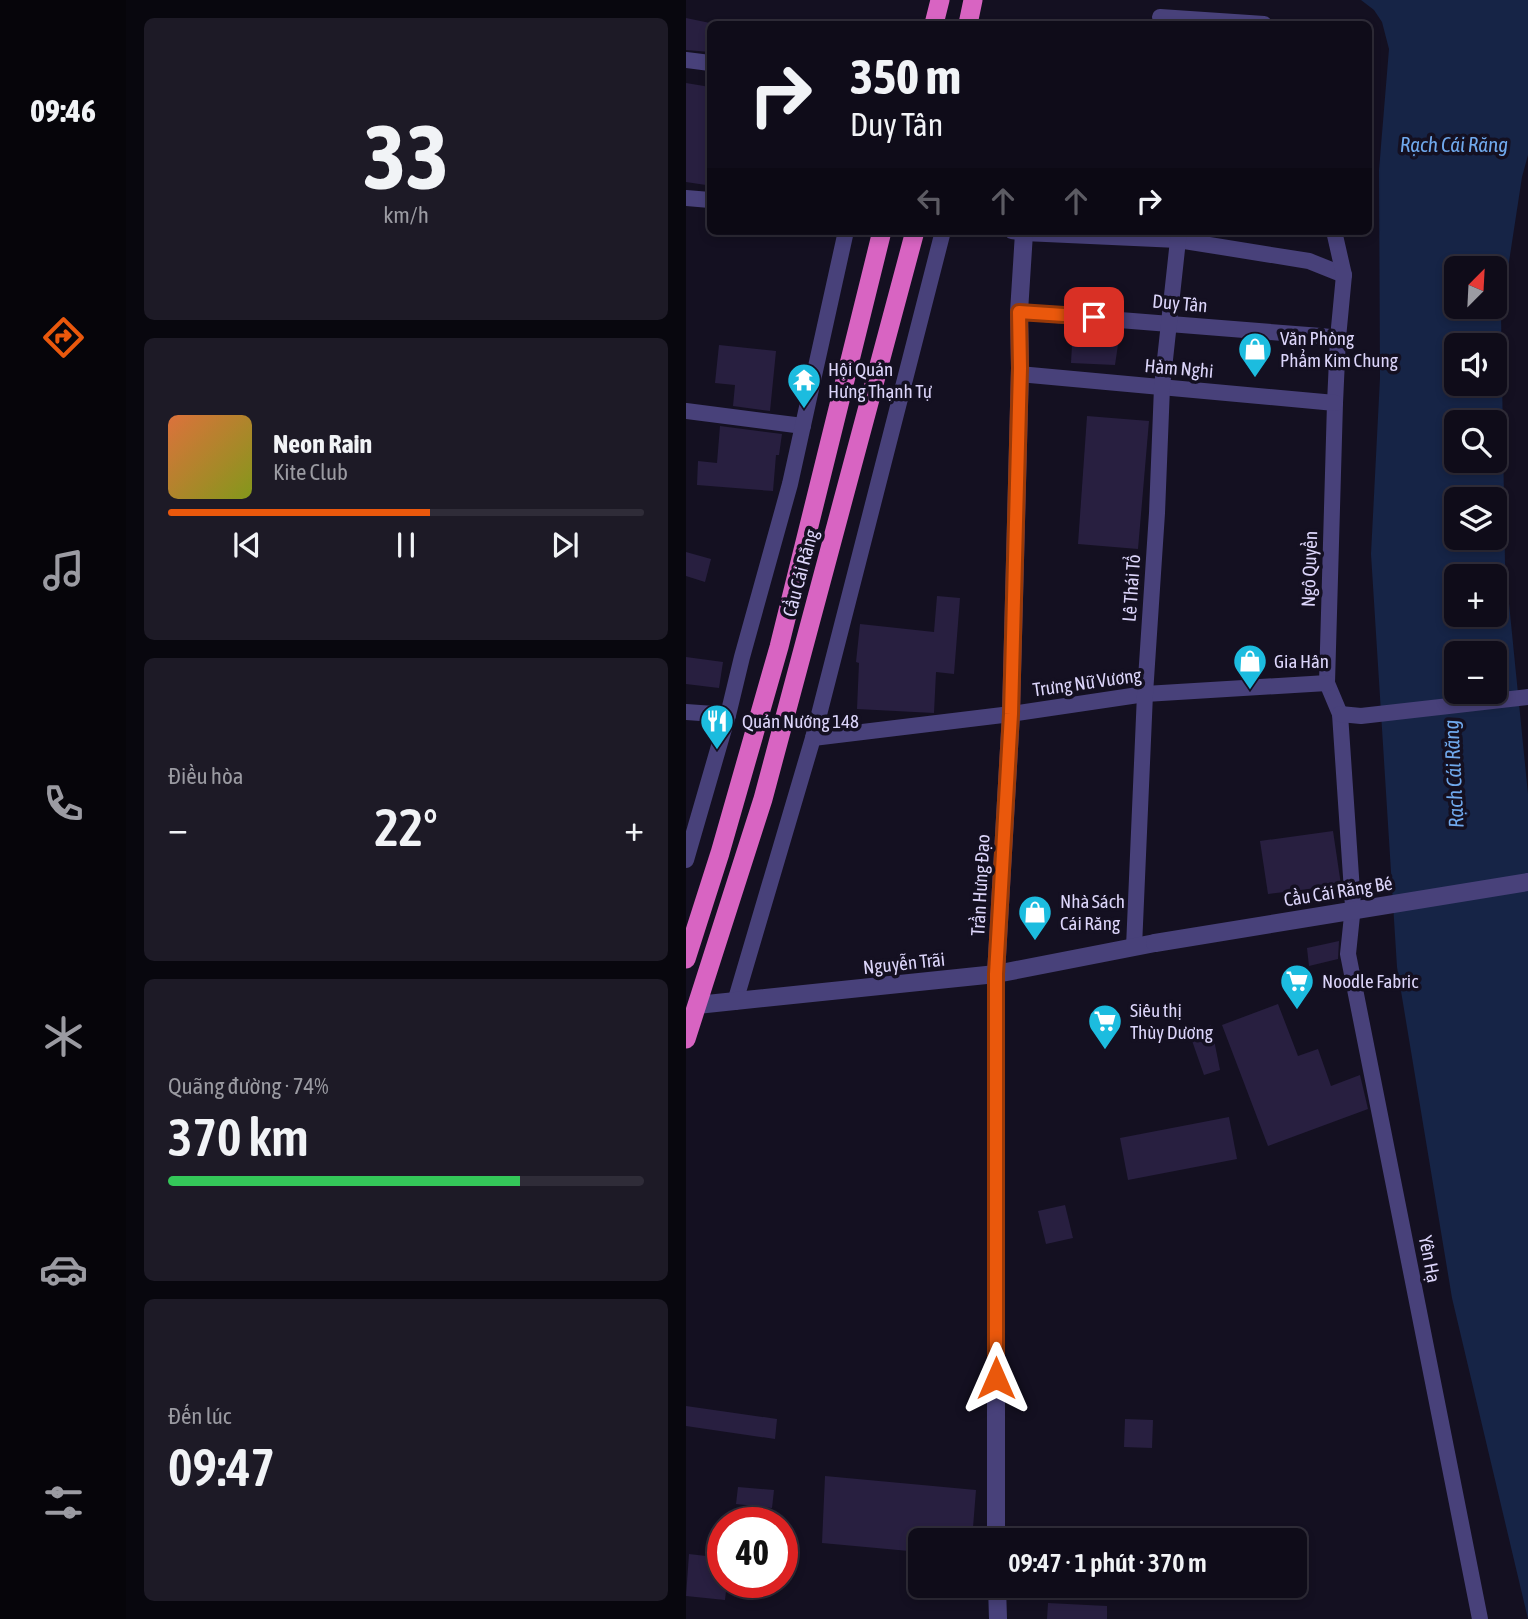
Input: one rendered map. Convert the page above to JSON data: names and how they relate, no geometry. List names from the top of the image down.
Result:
{
  "streets": {
    "highway": ["Cầu Cái Răng"],
    "street": [
      "Duy Tân",
      "Hàm Nghi",
      "Ngô Quyền",
      "Lê Thái Tổ",
      "Trưng Nữ Vương",
      "Trần Hưng Đạo",
      "Cầu Cái Răng Bé",
      "Nguyễn Trãi",
      "Yên Hạ"
    ]
  },
  "crossings": [
    ["Duy Tân", "Ngô Quyền"],
    ["Duy Tân", "Lê Thái Tổ"],
    ["Duy Tân", "Trần Hưng Đạo"],
    ["Hàm Nghi", "Ngô Quyền"],
    ["Hàm Nghi", "Lê Thái Tổ"],
    ["Hàm Nghi", "Trần Hưng Đạo"],
    ["Ngô Quyền", "Trưng Nữ Vương"],
    ["Ngô Quyền", "Yên Hạ"],
    ["Cầu Cái Răng", "Nguyễn Trãi"],
    ["Lê Thái Tổ", "Trưng Nữ Vương"],
    ["Lê Thái Tổ", "Nguyễn Trãi"],
    ["Trưng Nữ Vương", "Trần Hưng Đạo"],
    ["Trần Hưng Đạo", "Nguyễn Trãi"],
    ["Cầu Cái Răng Bé", "Nguyễn Trãi"]
  ],
  "water": ["Rạch Cái Răng"],
  "places": {
    "shop": ["Văn Phòng Phẩm Kim Chung", "Gia Hân", "Nhà Sách Cái Răng"],
    "temple": ["Hội Quán Hưng Thạnh Tự"],
    "restaurant": ["Quán Nướng 148"],
    "supermarket": ["Noodle Fabric", "Siêu thị Thùy Dương"]
  },
  "north": "top right",
  "page": {
    "tabs": "09:46",
    "tile": [
      ["33", "km/h"],
      "Điều hòa",
      ["Quãng đường · 74%", "370 km"],
      ["Đến lúc", "09:47"]
    ],
    "turn": ["350 m", "Duy Tân"],
    "map_buttons": ["+", "−"],
    "song": ["Neon Rain", "Kite Club"],
    "heat": ["−", "22°", "+"],
    "limit": "40",
    "trip": "09:47 · 1 phút · 370 m"
  }
}
